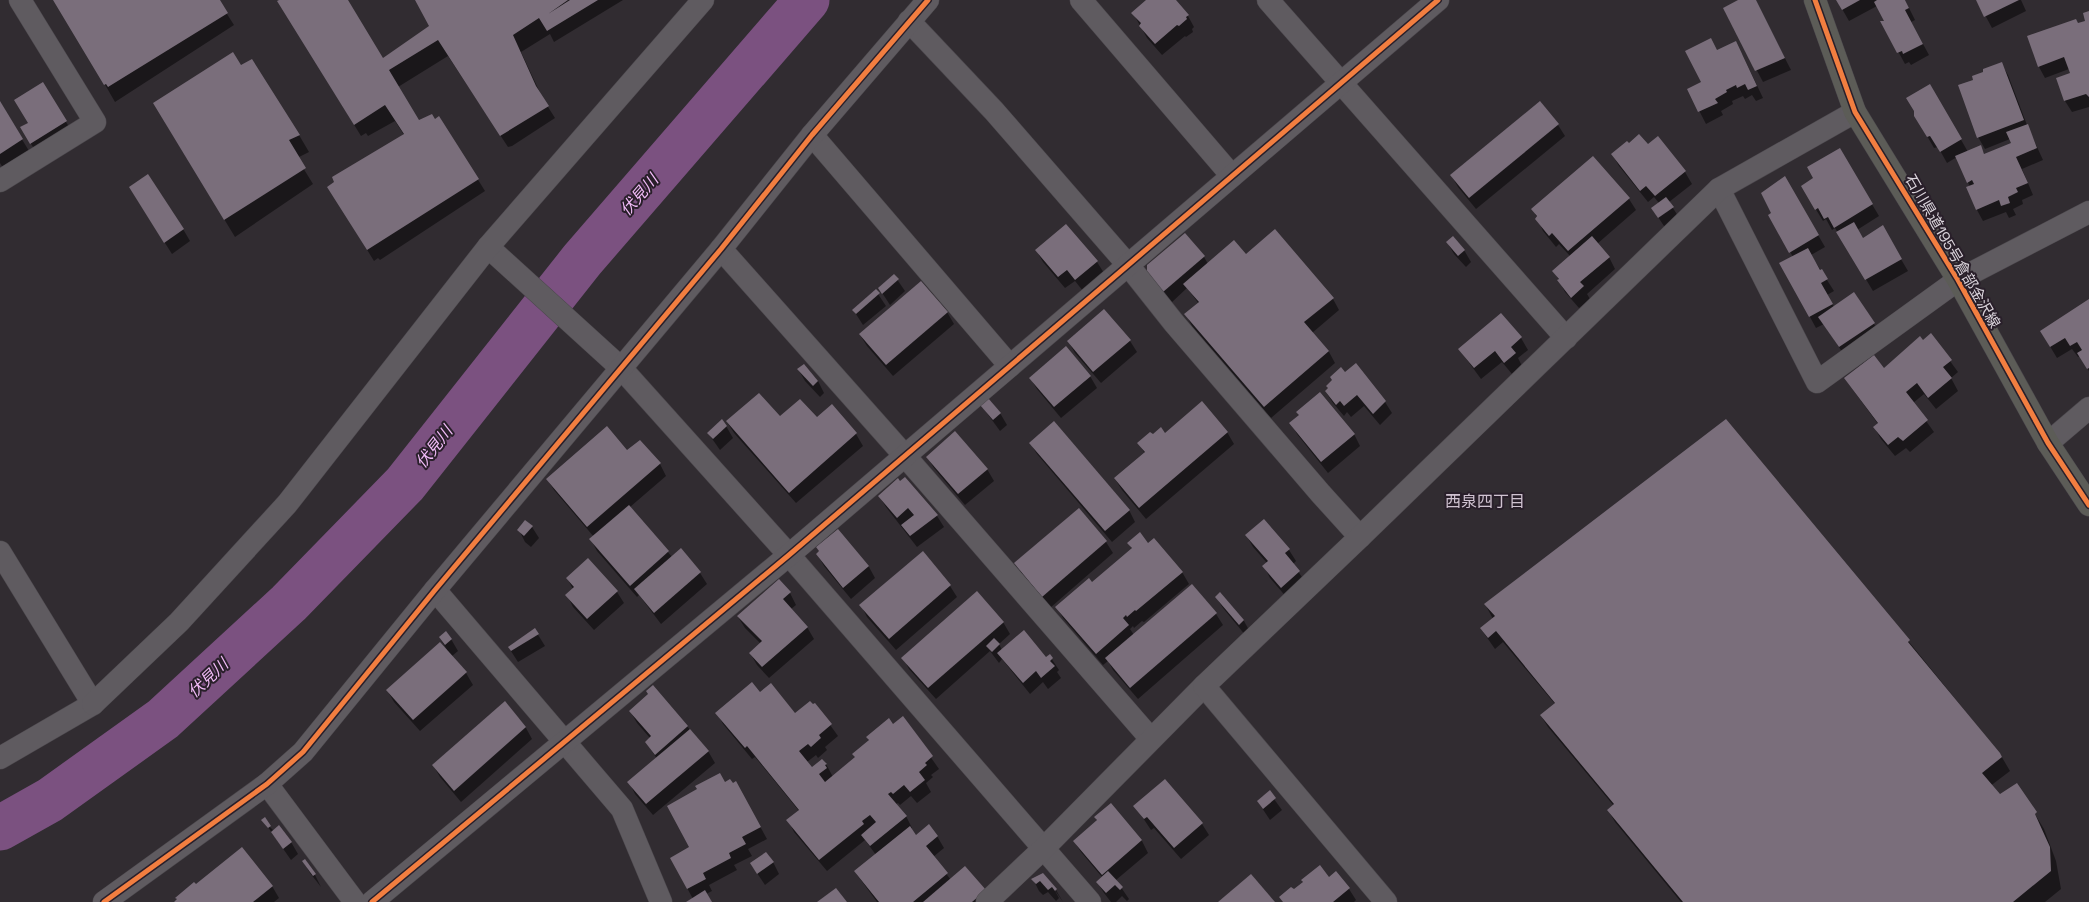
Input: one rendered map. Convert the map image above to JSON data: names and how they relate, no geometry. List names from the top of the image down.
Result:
{
  "streets": {
    "main road": ["石川県道195号倉部金沢線"]
  },
  "districts": ["西泉四丁目"],
  "water": ["伏見川"]
}
